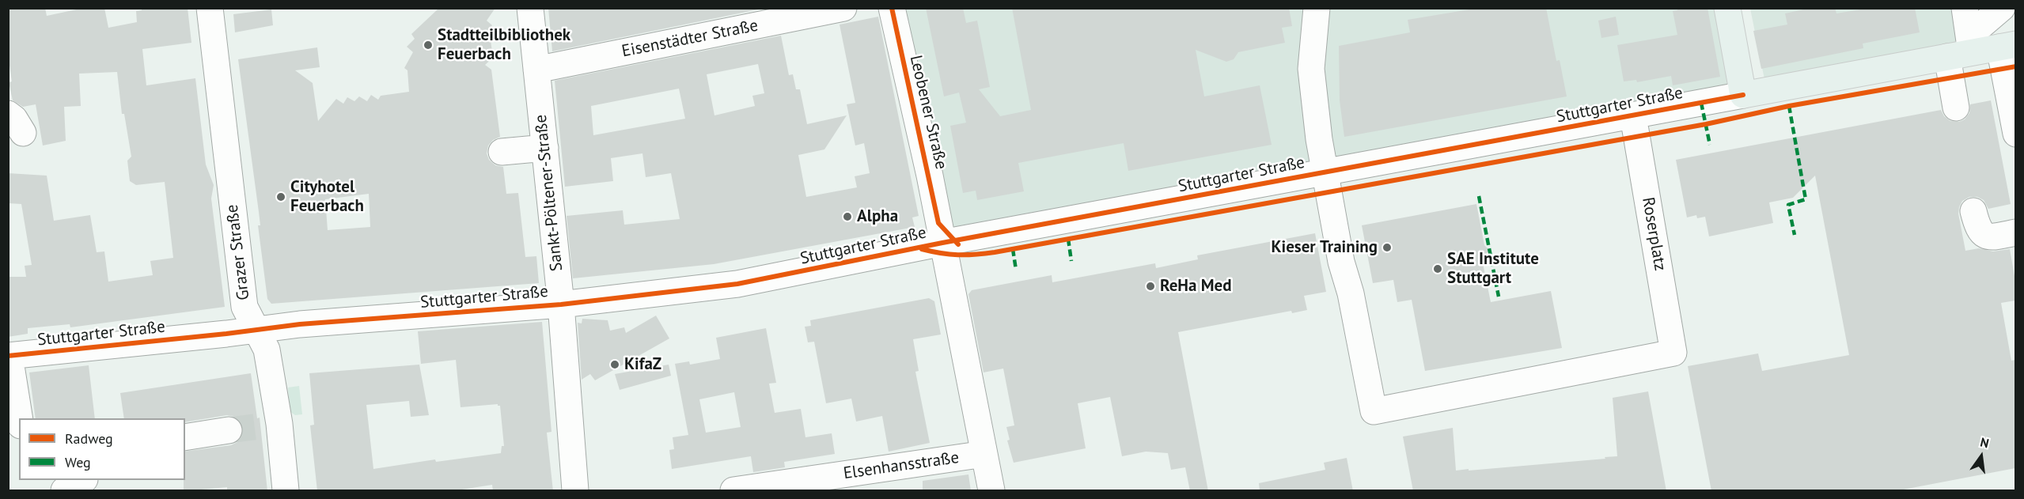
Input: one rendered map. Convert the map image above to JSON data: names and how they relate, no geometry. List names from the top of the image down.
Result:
{
  "streets": {
    "main road": ["Stuttgarter Straße"],
    "street": [
      "Eisenstädter Straße",
      "Leobener Straße",
      "Sankt-Pöltener-Straße",
      "Roserplatz",
      "Grazer Straße",
      "Elsenhansstraße"
    ]
  },
  "crossings": [
    ["Eisenstädter Straße", "Sankt-Pöltener-Straße"],
    ["Stuttgarter Straße", "Leobener Straße"],
    ["Stuttgarter Straße", "Sankt-Pöltener-Straße"],
    ["Stuttgarter Straße", "Roserplatz"],
    ["Stuttgarter Straße", "Grazer Straße"],
    ["Leobener Straße", "Elsenhansstraße"]
  ],
  "places": [
    "Stadtteilbibliothek Feuerbach",
    "Cityhotel Feuerbach",
    "Alpha",
    "Kieser Training",
    "SAE Institute Stuttgart",
    "ReHa Med",
    "KifaZ"
  ],
  "legend": ["Radweg", "Weg"],
  "north": "top"
}
